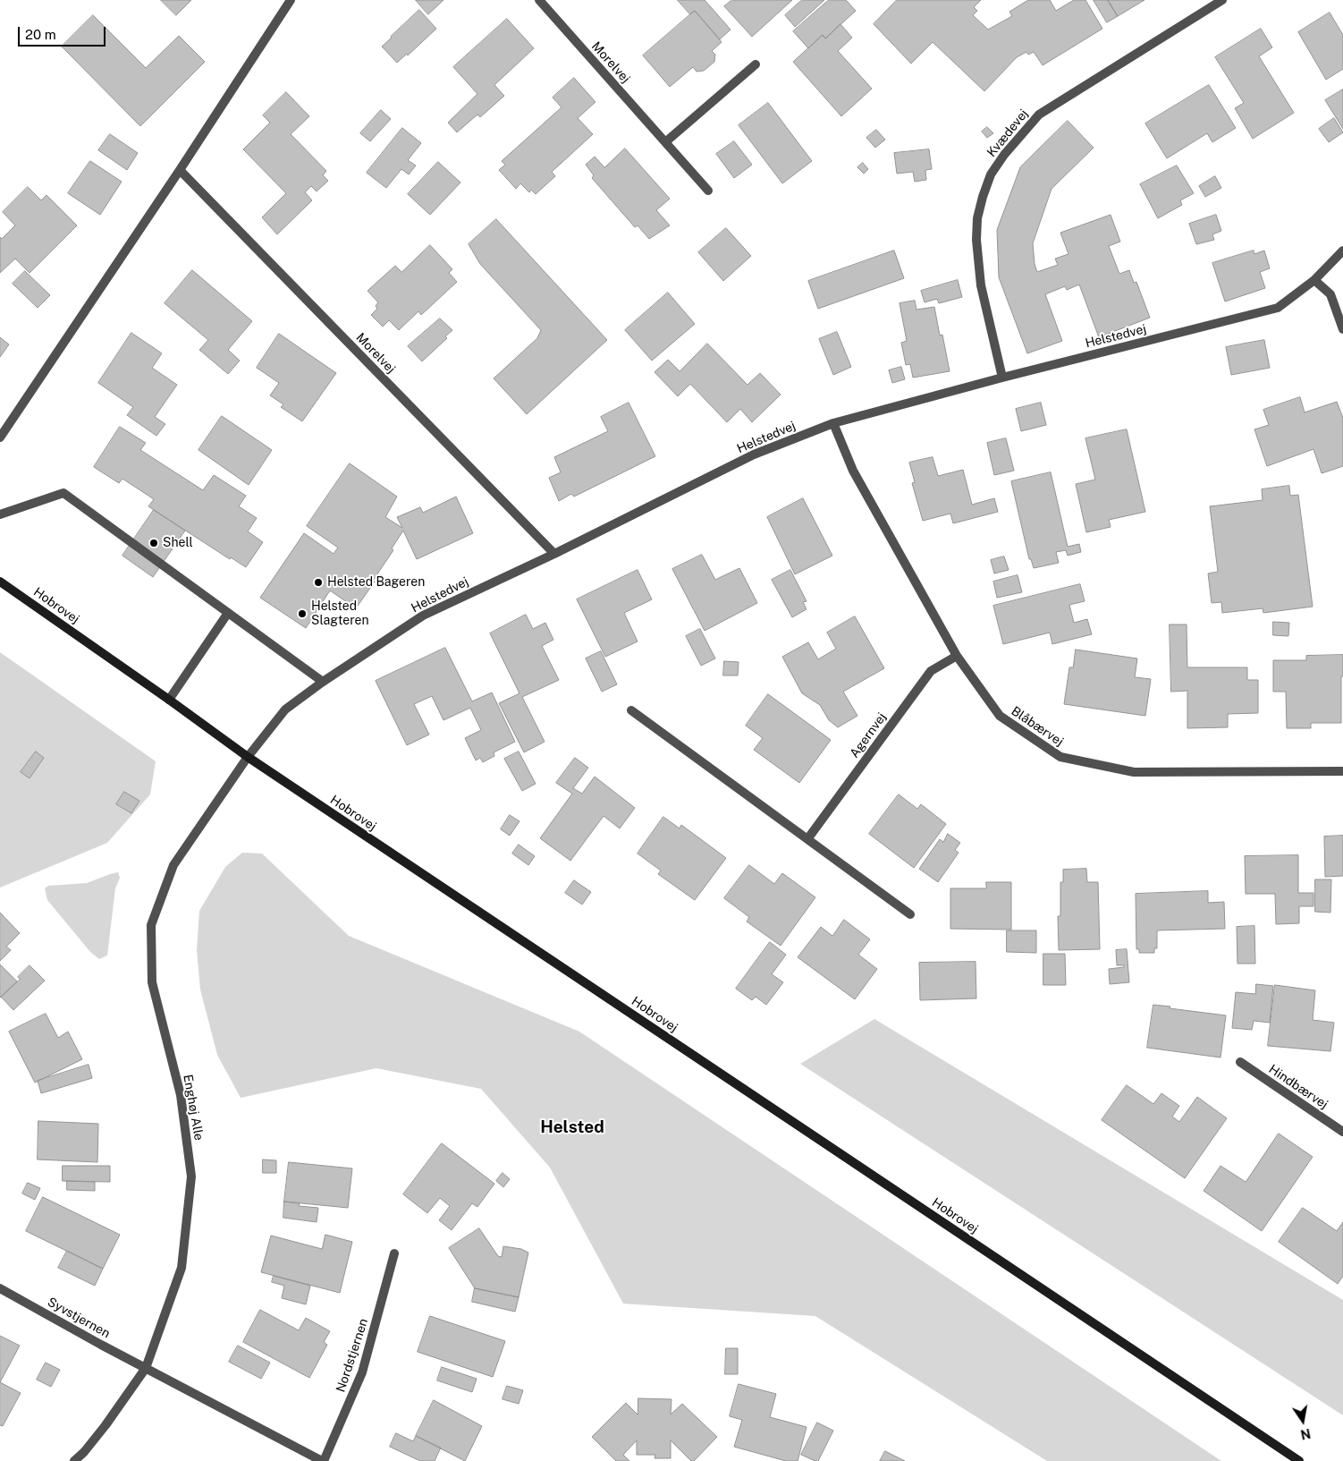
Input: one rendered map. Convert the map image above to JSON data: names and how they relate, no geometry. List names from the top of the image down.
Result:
{
  "streets": {
    "main road": ["Hobrovej"],
    "street": [
      "Morelvej",
      "Kvædevej",
      "Helstedvej",
      "Blåbærvej",
      "Agernvej",
      "Hindbærvej",
      "Enghøj Alle",
      "Syvstjernen",
      "Nordstjernen"
    ]
  },
  "crossings": [
    ["Morelvej", "Helstedvej"],
    ["Kvædevej", "Helstedvej"],
    ["Helstedvej", "Hobrovej"],
    ["Helstedvej", "Blåbærvej"],
    ["Helstedvej", "Enghøj Alle"],
    ["Hobrovej", "Enghøj Alle"],
    ["Blåbærvej", "Agernvej"],
    ["Enghøj Alle", "Syvstjernen"],
    ["Enghøj Alle", "Nordstjernen"],
    ["Syvstjernen", "Nordstjernen"]
  ],
  "districts": ["Helsted"],
  "places": ["Shell", "Helsted Bageren", "Helsted Slagteren"],
  "scale_bar": "20 m",
  "north": "bottom"
}
